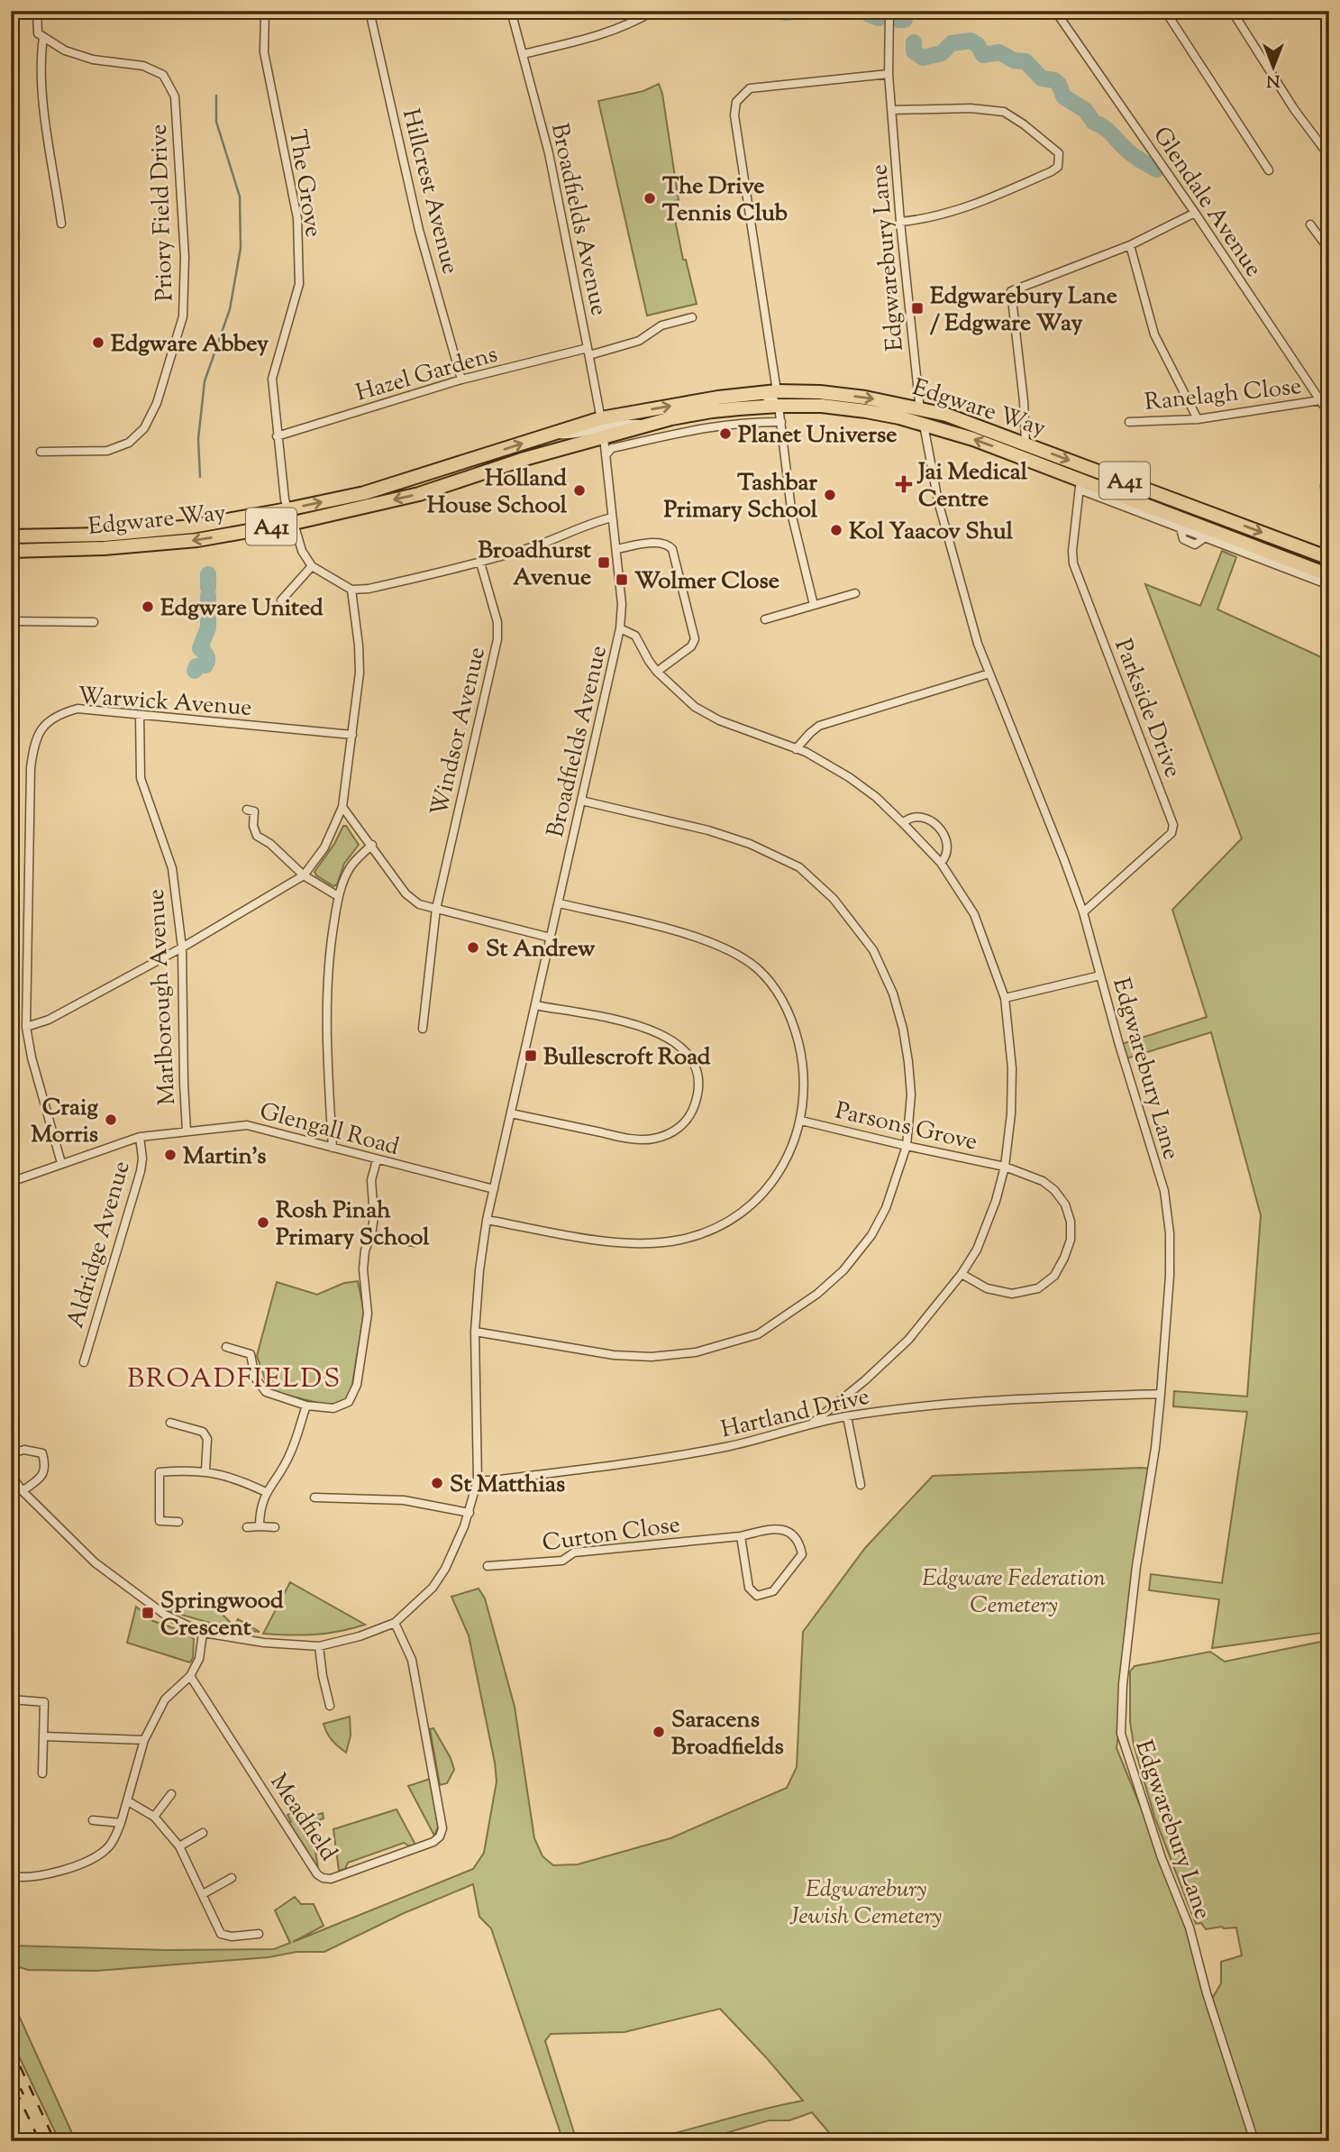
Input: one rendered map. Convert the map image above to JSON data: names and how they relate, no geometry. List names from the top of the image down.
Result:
{
  "streets": {
    "highway": ["Edgware Way", "A41"],
    "street": [
      "The Grove",
      "Hillcrest Avenue",
      "Glendale Avenue",
      "Priory Field Drive",
      "Broadfields Avenue",
      "Edgwarebury Lane",
      "Hazel Gardens",
      "Ranelagh Close",
      "Warwick Avenue",
      "Parkside Drive",
      "Windsor Avenue",
      "Marlborough Avenue",
      "Parsons Grove",
      "Glengall Road",
      "Aldridge Avenue",
      "Hartland Drive",
      "Curton Close",
      "Meadfield"
    ]
  },
  "crossings": [
    ["The Grove", "Hazel Gardens"],
    ["The Grove", "Edgware Way"],
    ["Hillcrest Avenue", "Hazel Gardens"],
    ["Glendale Avenue", "Ranelagh Close"],
    ["Broadfields Avenue", "Hazel Gardens"],
    ["Broadfields Avenue", "Edgware Way"],
    ["Broadfields Avenue", "Glengall Road"],
    ["Broadfields Avenue", "Hartland Drive"],
    ["Broadfields Avenue", "Meadfield"],
    ["Edgwarebury Lane", "Edgware Way"],
    ["Edgwarebury Lane", "Parkside Drive"],
    ["Edgwarebury Lane", "Hartland Drive"],
    ["Edgware Way", "Parkside Drive"],
    ["Warwick Avenue", "Marlborough Avenue"],
    ["Warwick Avenue", "Glengall Road"],
    ["Marlborough Avenue", "Glengall Road"],
    ["Glengall Road", "Aldridge Avenue"]
  ],
  "districts": ["BROADFIELDS"],
  "parks": ["Edgware Federation Cemetery", "Edgwarebury Jewish Cemetery"],
  "places": {
    "other": [
      "The Drive Tennis Club",
      "Edgware Abbey",
      "Planet Universe",
      "Holland House School",
      "Tashbar Primary School",
      "Kol Yaacov Shul",
      "Edgware United",
      "St Andrew",
      "Craig Morris",
      "Martin’s",
      "Rosh Pinah Primary School",
      "St Matthias",
      "Saracens Broadfields"
    ],
    "transit": [
      "Edgwarebury Lane / Edgware Way",
      "Broadhurst Avenue",
      "Wolmer Close",
      "Bullescroft Road",
      "Springwood Crescent"
    ],
    "health": ["Jai Medical Centre"]
  },
  "north": "bottom"
}
